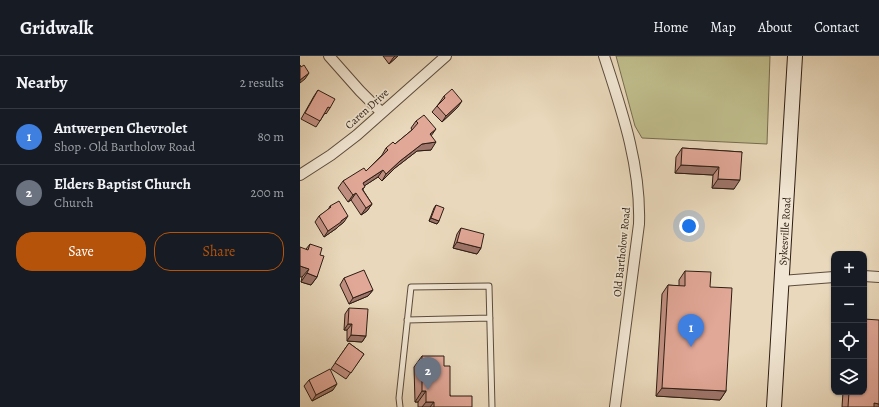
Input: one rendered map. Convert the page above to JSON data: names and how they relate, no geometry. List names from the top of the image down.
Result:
{
  "streets": {
    "main road": ["Sykesville Road"],
    "street": ["Caren Drive", "Old Bartholow Road"]
  },
  "page": {
    "header": "Gridwalk",
    "nav": [
      "Home",
      "Map",
      "About",
      "Contact"
    ],
    "heading": ["Nearby", "2 results"],
    "list": [
      {
        "mark": "1",
        "name": "Antwerpen Chevrolet",
        "note": "Shop · Old Bartholow Road",
        "value": "80 m"
      },
      {
        "mark": "2",
        "name": "Elders Baptist Church",
        "note": "Church",
        "value": "200 m"
      }
    ],
    "buttons": ["Save", "Share"],
    "map_buttons": ["+", "−"],
    "pins": ["1", "2"]
  }
}
